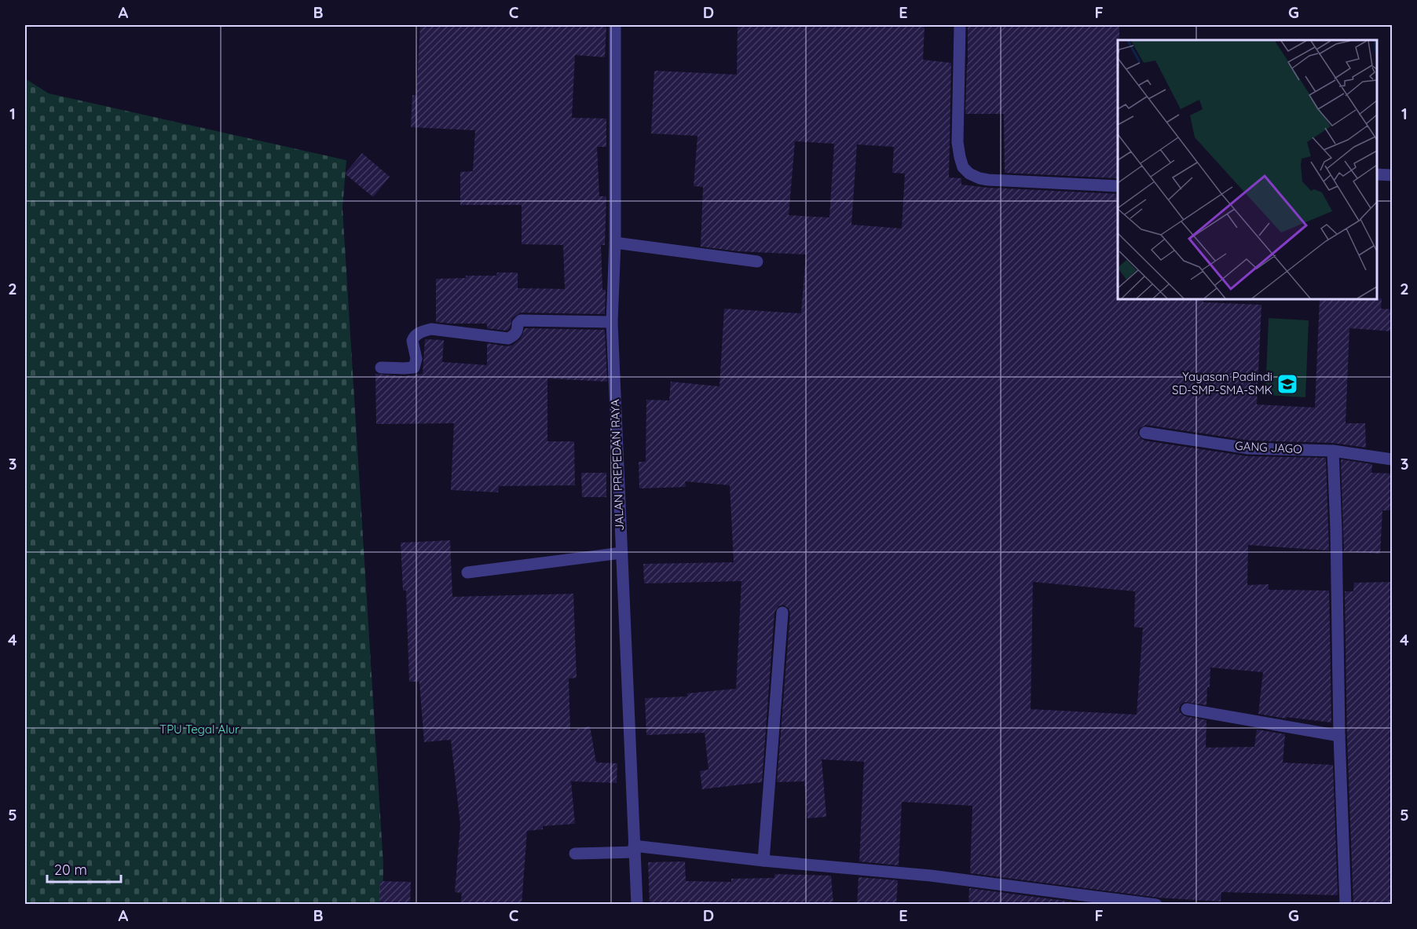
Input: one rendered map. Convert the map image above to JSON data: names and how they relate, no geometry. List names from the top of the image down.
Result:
{
  "streets": {
    "street": ["GANG JAGO", "JALAN PREPEDAN RAYA"]
  },
  "parks": ["TPU Tegal Alur"],
  "places": {
    "school or university": ["Yayasan Padindi SD-SMP-SMA-SMK"]
  },
  "scale_bar": "20 m",
  "grid": {
    "columns": [
      "A",
      "B",
      "C",
      "D",
      "E",
      "F",
      "G"
    ],
    "rows": [
      "1",
      "2",
      "3",
      "4",
      "5"
    ]
  }
}
